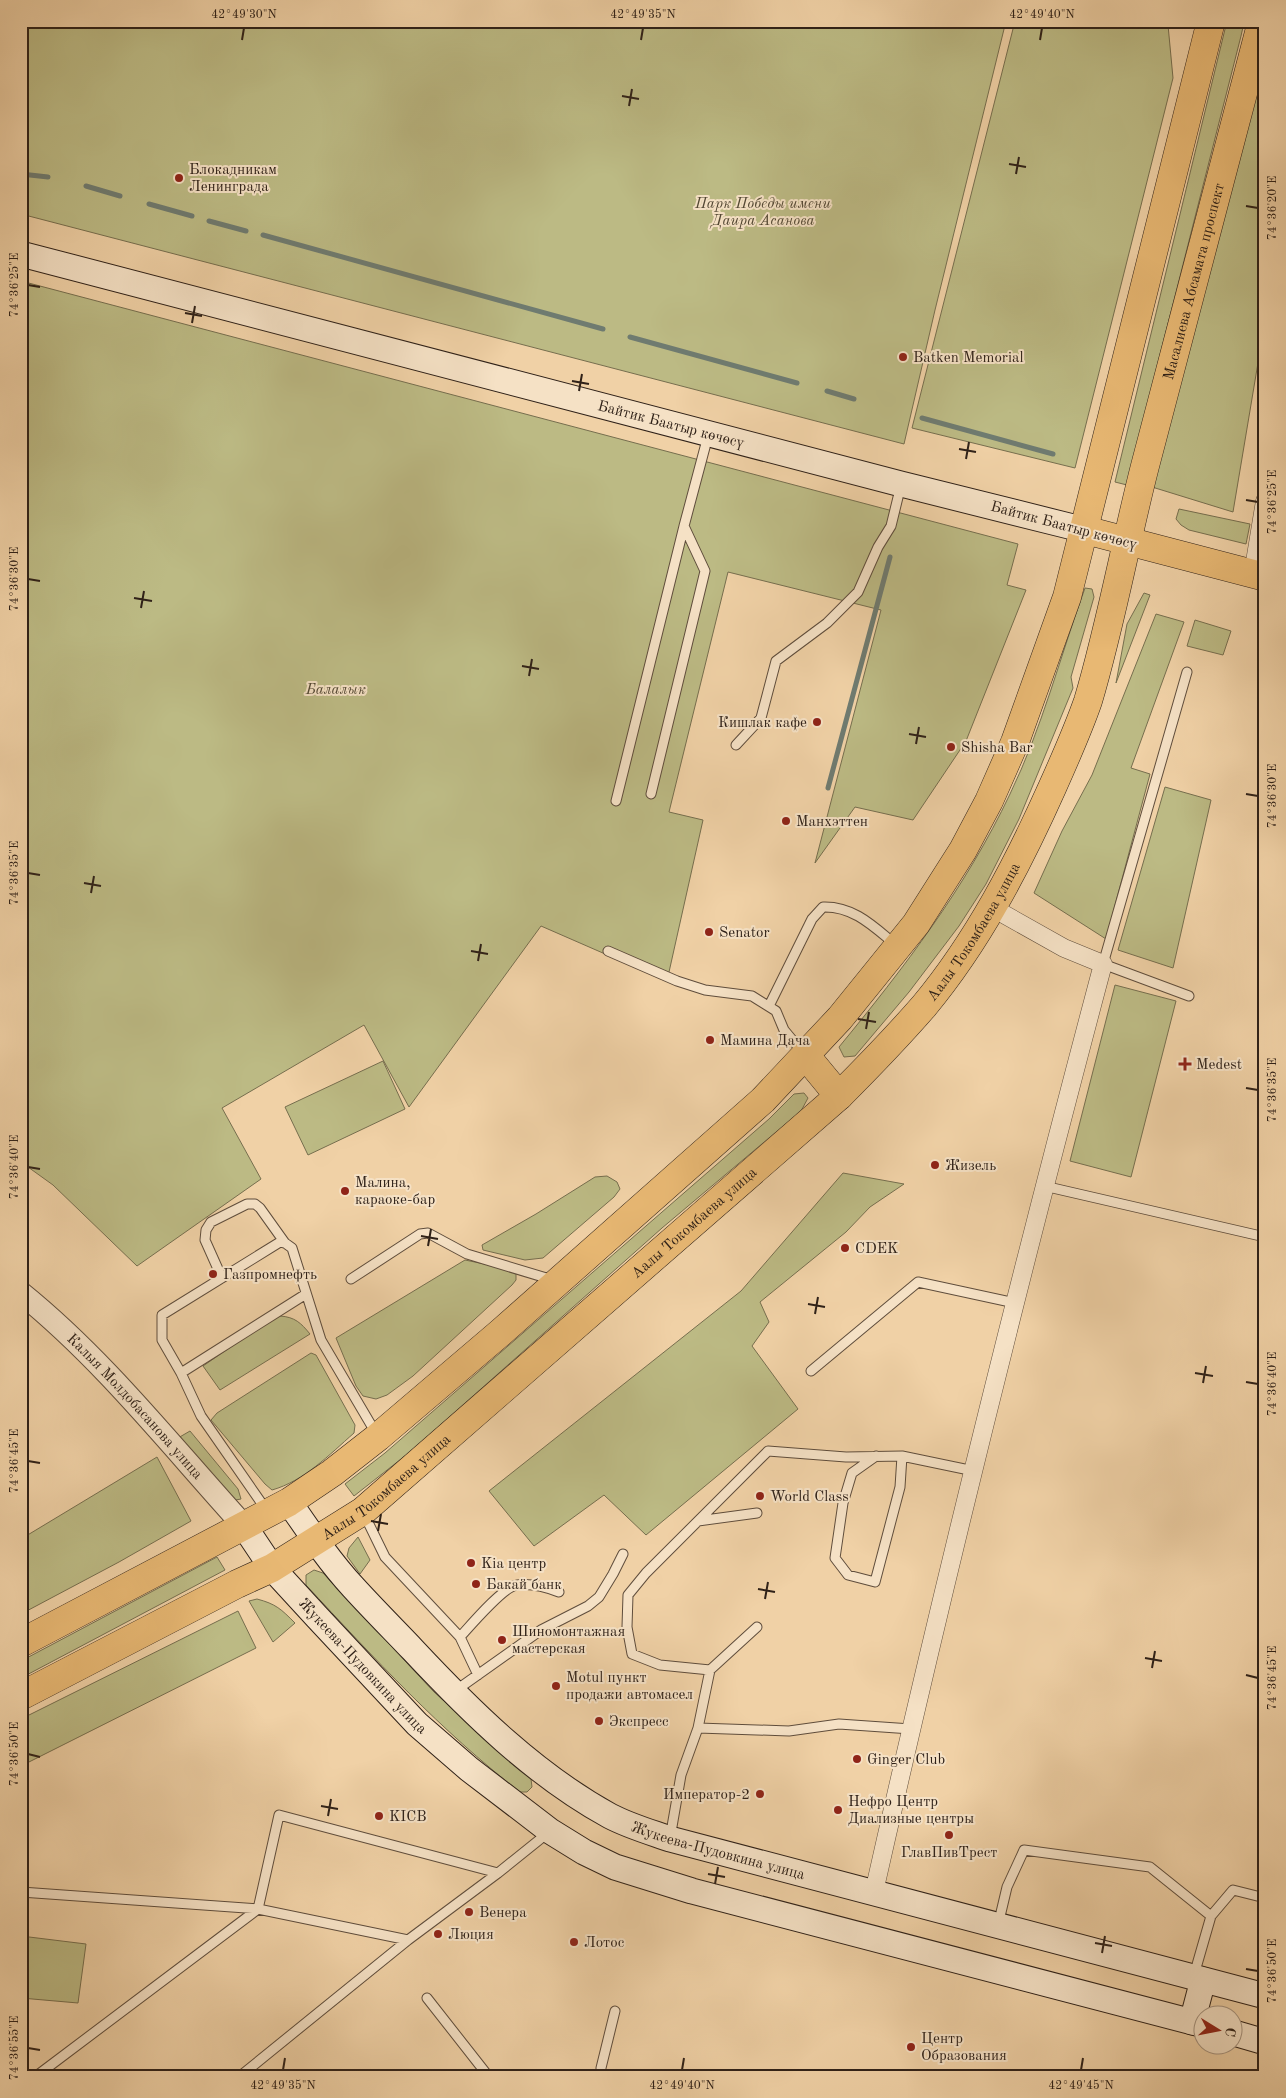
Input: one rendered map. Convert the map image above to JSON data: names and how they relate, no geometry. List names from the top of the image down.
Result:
{
  "streets": {
    "main road": [
      "Масалиева Абсамата проспект",
      "Байтик Баатыр көчөсү",
      "Аалы Токомбаева улица",
      "Жукеева-Пудовкина улица"
    ],
    "street": ["Калыя Молдобасанова улица"]
  },
  "crossings": [
    ["Масалиева Абсамата проспект", "Байтик Баатыр көчөсү"],
    ["Масалиева Абсамата проспект", "Аалы Токомбаева улица"],
    ["Байтик Баатыр көчөсү", "Аалы Токомбаева улица"],
    ["Аалы Токомбаева улица", "Жукеева-Пудовкина улица"],
    ["Калыя Молдобасанова улица", "Жукеева-Пудовкина улица"]
  ],
  "parks": ["Парк Победы имени Даира Асанова", "Балалык"],
  "places": {
    "other": [
      "Блокадникам Ленинграда",
      "Batken Memorial",
      "Кишлак кафе",
      "Shisha Bar",
      "Манхэттен",
      "Senator",
      "Мамина Дача",
      "Жизель",
      "Малина, караоке-бар",
      "CDEK",
      "Газпромнефть",
      "World Class",
      "Kia центр",
      "Бакай банк",
      "Шиномонтажная мастерская",
      "Motul пункт продажи автомасел",
      "Экспресс",
      "Ginger Club",
      "Император-2",
      "Нефро Центр Диализные центры",
      "KICB",
      "ГлавПивТрест",
      "Венера",
      "Люция",
      "Лотос",
      "Центр Образования"
    ],
    "health": ["Medest"]
  },
  "north": "right",
  "coordinates": [
    "42°49'30\"N",
    "42°49'35\"N",
    "42°49'40\"N",
    "74°36'20\"E",
    "74°36'25\"E",
    "74°36'30\"E",
    "74°36'35\"E",
    "74°36'40\"E",
    "74°36'45\"E",
    "74°36'50\"E",
    "74°36'55\"E",
    "42°49'45\"N"
  ]
}
